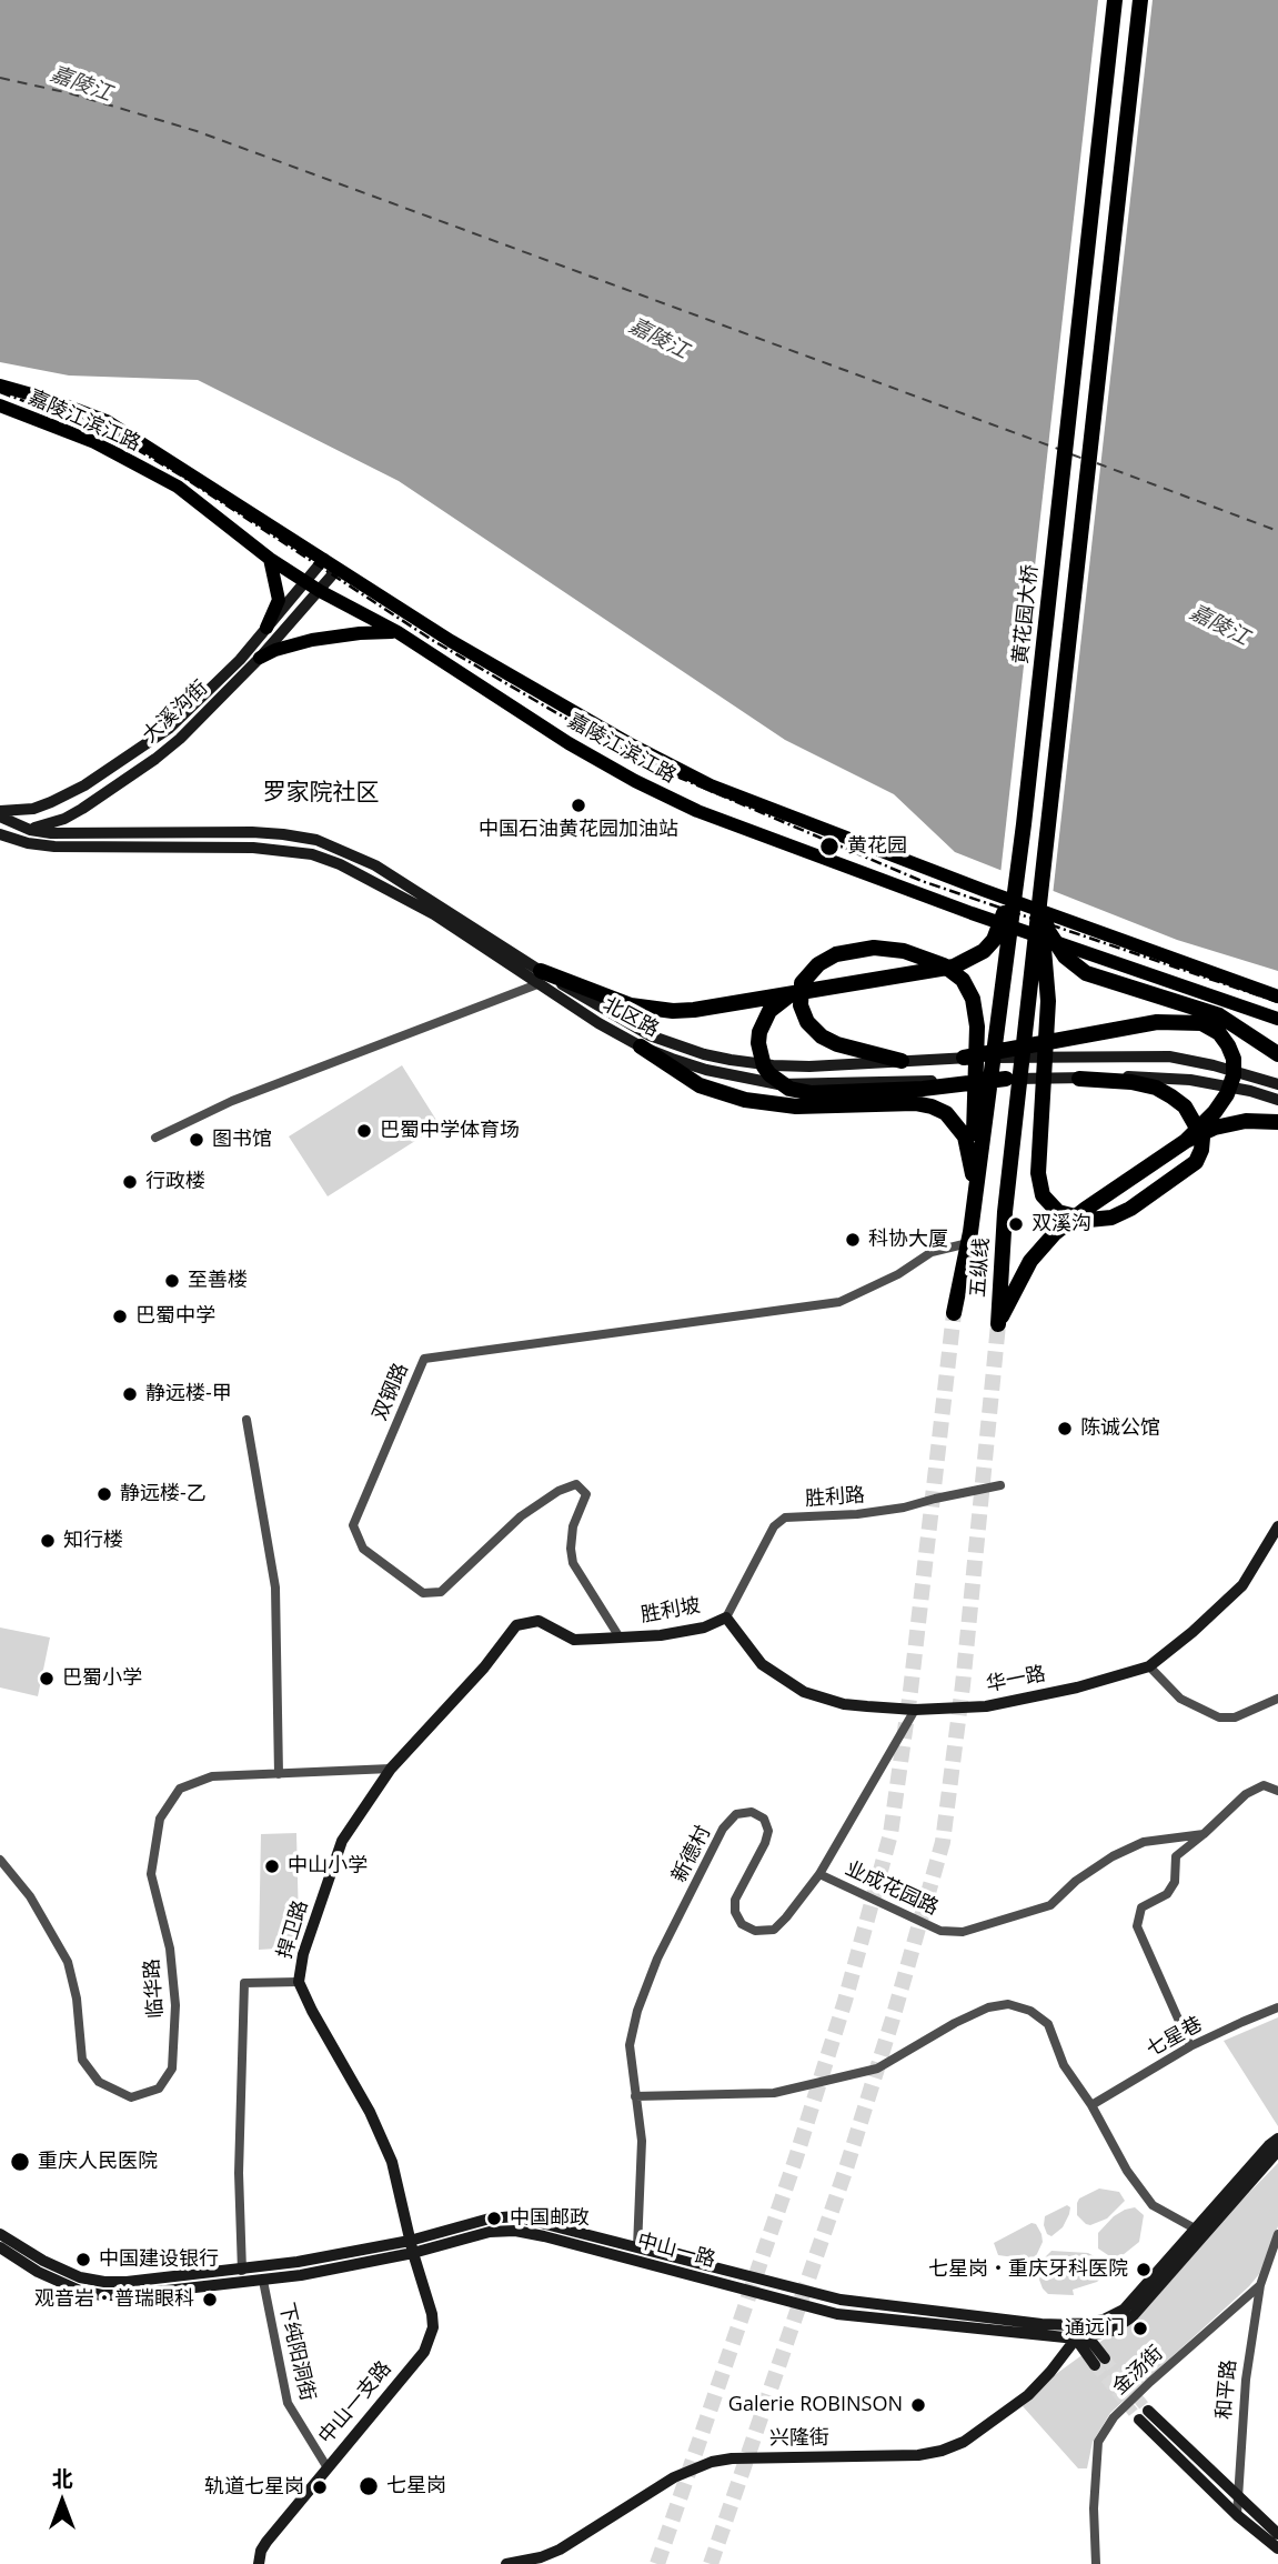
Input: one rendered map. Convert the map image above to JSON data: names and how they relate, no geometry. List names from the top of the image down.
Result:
{
  "streets": {
    "highway": ["黄花园大桥", "五纵线"],
    "main road": [
      "嘉陵江滨江路",
      "大溪沟街",
      "北区路",
      "胜利坡",
      "华一路",
      "捍卫路",
      "中山一路",
      "中山一支路",
      "兴隆街"
    ],
    "street": [
      "双钢路",
      "胜利路",
      "新德村",
      "业成花园路",
      "临华路",
      "七星巷",
      "下纯阳洞街",
      "金汤街",
      "和平路"
    ]
  },
  "crossings": [
    ["嘉陵江滨江路", "大溪沟街"],
    ["黄花园大桥", "五纵线"],
    ["黄花园大桥", "双钢路"],
    ["大溪沟街", "北区路"],
    ["五纵线", "双钢路"],
    ["双钢路", "胜利坡"],
    ["双钢路", "捍卫路"],
    ["胜利路", "胜利坡"],
    ["胜利路", "华一路"],
    ["胜利坡", "华一路"],
    ["胜利坡", "捍卫路"],
    ["华一路", "新德村"],
    ["新德村", "业成花园路"],
    ["新德村", "中山一路"],
    ["捍卫路", "临华路"],
    ["捍卫路", "中山一路"],
    ["捍卫路", "中山一支路"],
    ["中山一路", "下纯阳洞街"],
    ["中山一路", "中山一支路"],
    ["中山一路", "兴隆街"],
    ["下纯阳洞街", "中山一支路"],
    ["金汤街", "和平路"]
  ],
  "districts": ["罗家院社区"],
  "water": ["嘉陵江"],
  "places": [
    "中国石油黄花园加油站",
    "黄花园",
    "巴蜀中学体育场",
    "图书馆",
    "行政楼",
    "双溪沟",
    "科协大厦",
    "至善楼",
    "巴蜀中学",
    "静远楼-甲",
    "陈诚公馆",
    "静远楼-乙",
    "知行楼",
    "巴蜀小学",
    "中山小学",
    "重庆人民医院",
    "中国邮政",
    "中国建设银行",
    "七星岗‧重庆牙科医院",
    "观音岩‧普瑞眼科",
    "通远门",
    "Galerie ROBINSON",
    "七星岗",
    "轨道七星岗"
  ],
  "north": "top"
}
